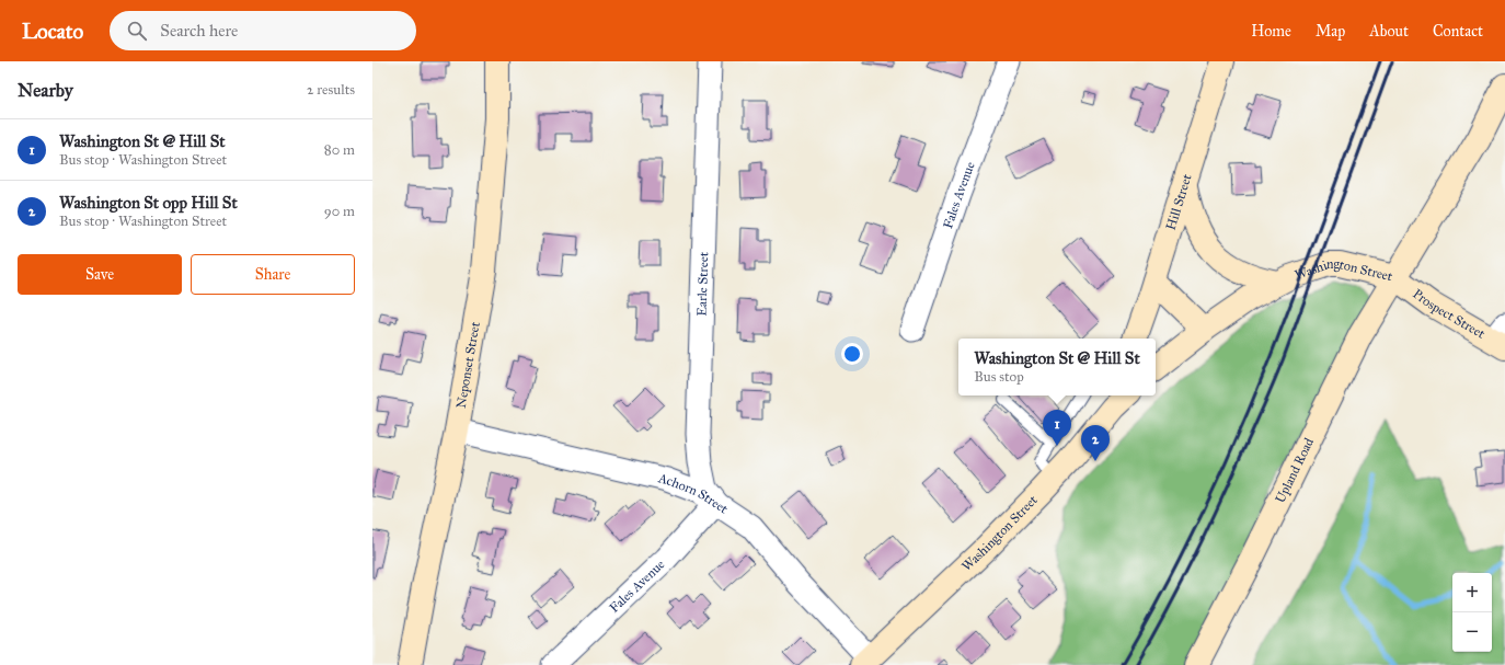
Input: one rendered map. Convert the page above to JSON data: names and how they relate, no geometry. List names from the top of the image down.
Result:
{
  "streets": {
    "street": [
      "Fales Avenue",
      "Hill Street",
      "Washington Street",
      "Earle Street",
      "Prospect Street",
      "Neponset Street",
      "Upland Road",
      "Achorn Street"
    ]
  },
  "crossings": [
    ["Fales Avenue", "Earle Street"],
    ["Fales Avenue", "Achorn Street"],
    ["Washington Street", "Prospect Street"],
    ["Washington Street", "Upland Road"],
    ["Washington Street", "Achorn Street"],
    ["Earle Street", "Achorn Street"],
    ["Prospect Street", "Upland Road"],
    ["Neponset Street", "Achorn Street"]
  ],
  "page": {
    "header": "Locato",
    "search": "Search here",
    "nav": [
      "Home",
      "Map",
      "About",
      "Contact"
    ],
    "heading": ["Nearby", "2 results"],
    "list": [
      {
        "mark": "1",
        "name": "Washington St @ Hill St",
        "note": "Bus stop · Washington Street",
        "value": "80 m"
      },
      {
        "mark": "2",
        "name": "Washington St opp Hill St",
        "note": "Bus stop · Washington Street",
        "value": "90 m"
      }
    ],
    "buttons": ["Save", "Share"],
    "popup": ["Washington St @ Hill St", "Bus stop"],
    "pins": ["1", "2"],
    "map_buttons": ["+", "−"]
  }
}
